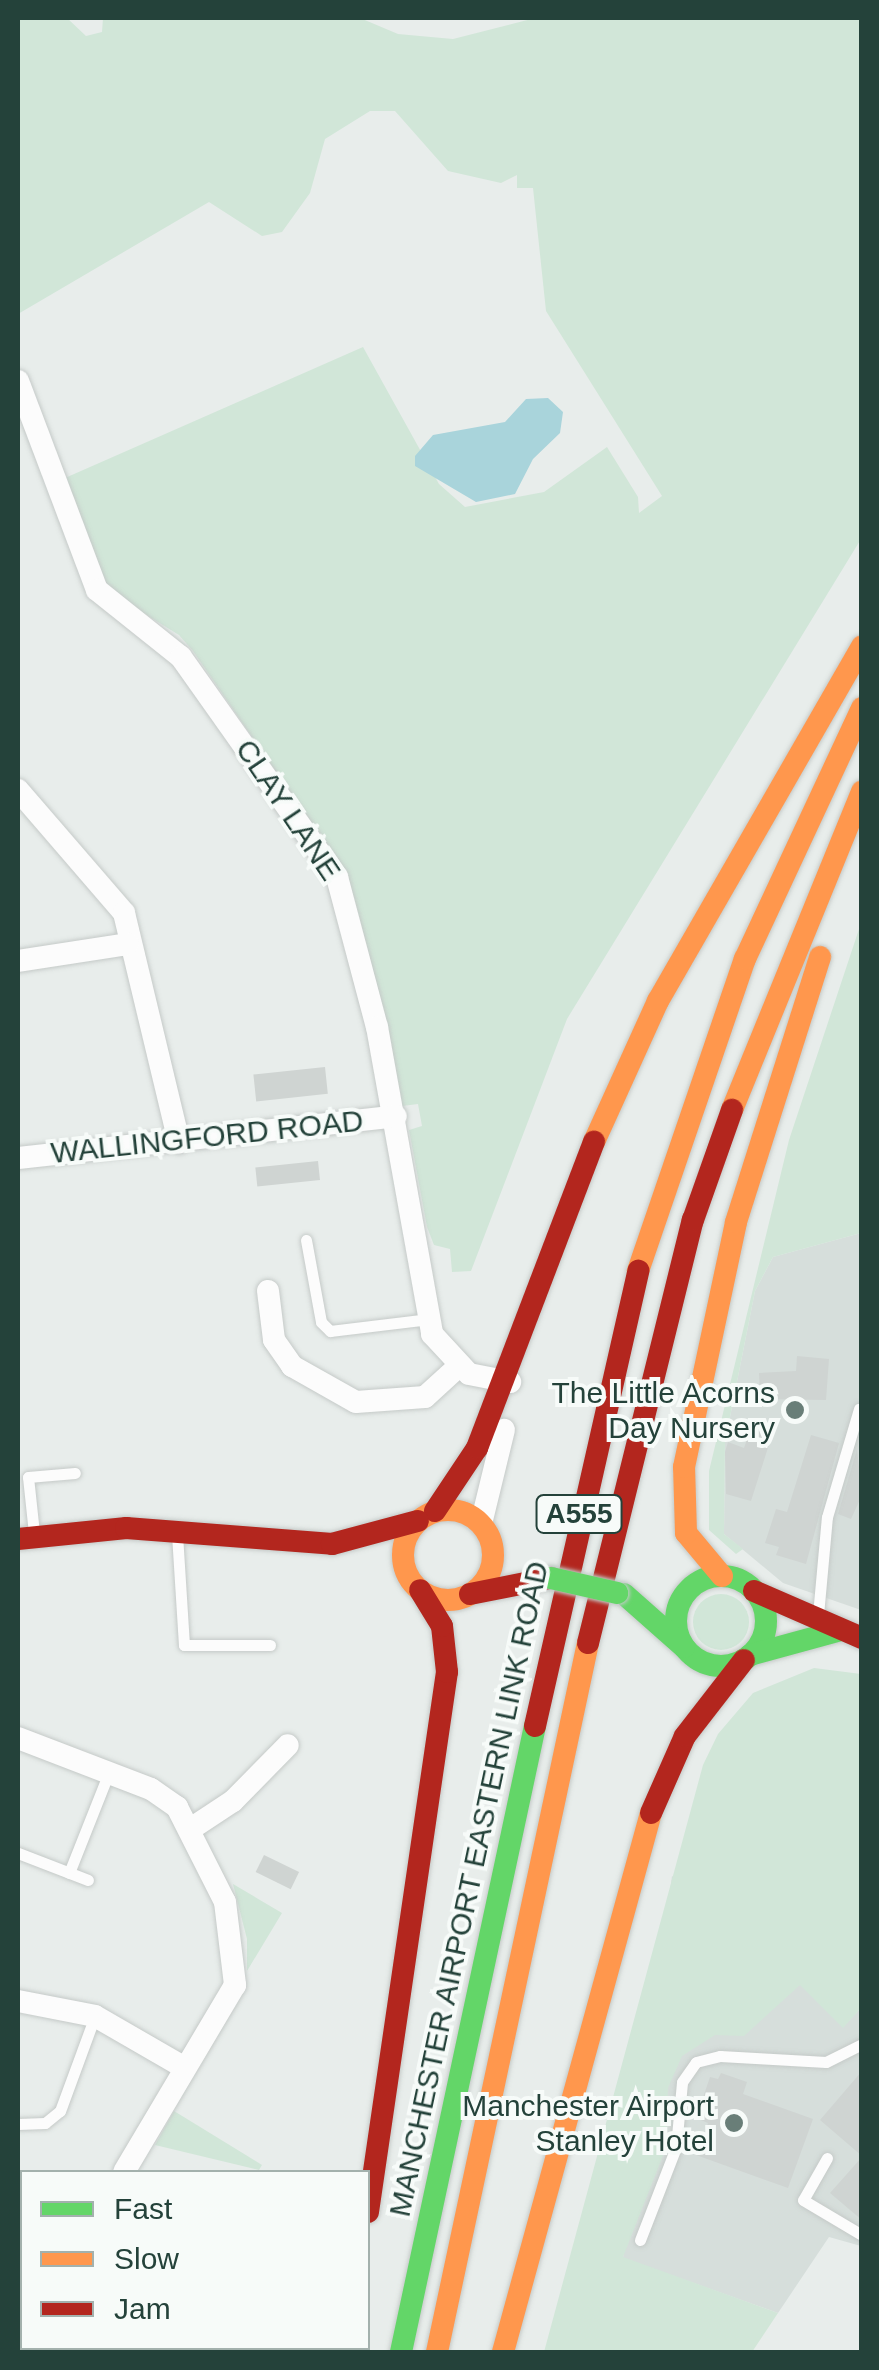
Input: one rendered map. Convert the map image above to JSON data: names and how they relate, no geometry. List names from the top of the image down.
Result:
{
  "streets": {
    "main road": ["A555", "MANCHESTER AIRPORT EASTERN LINK ROAD"],
    "street": ["CLAY LANE", "WALLINGFORD ROAD"]
  },
  "crossings": [
    ["CLAY LANE", "WALLINGFORD ROAD"]
  ],
  "places": ["The Little Acorns Day Nursery", "Manchester Airport Stanley Hotel"],
  "legend": ["Fast", "Slow", "Jam"]
}
